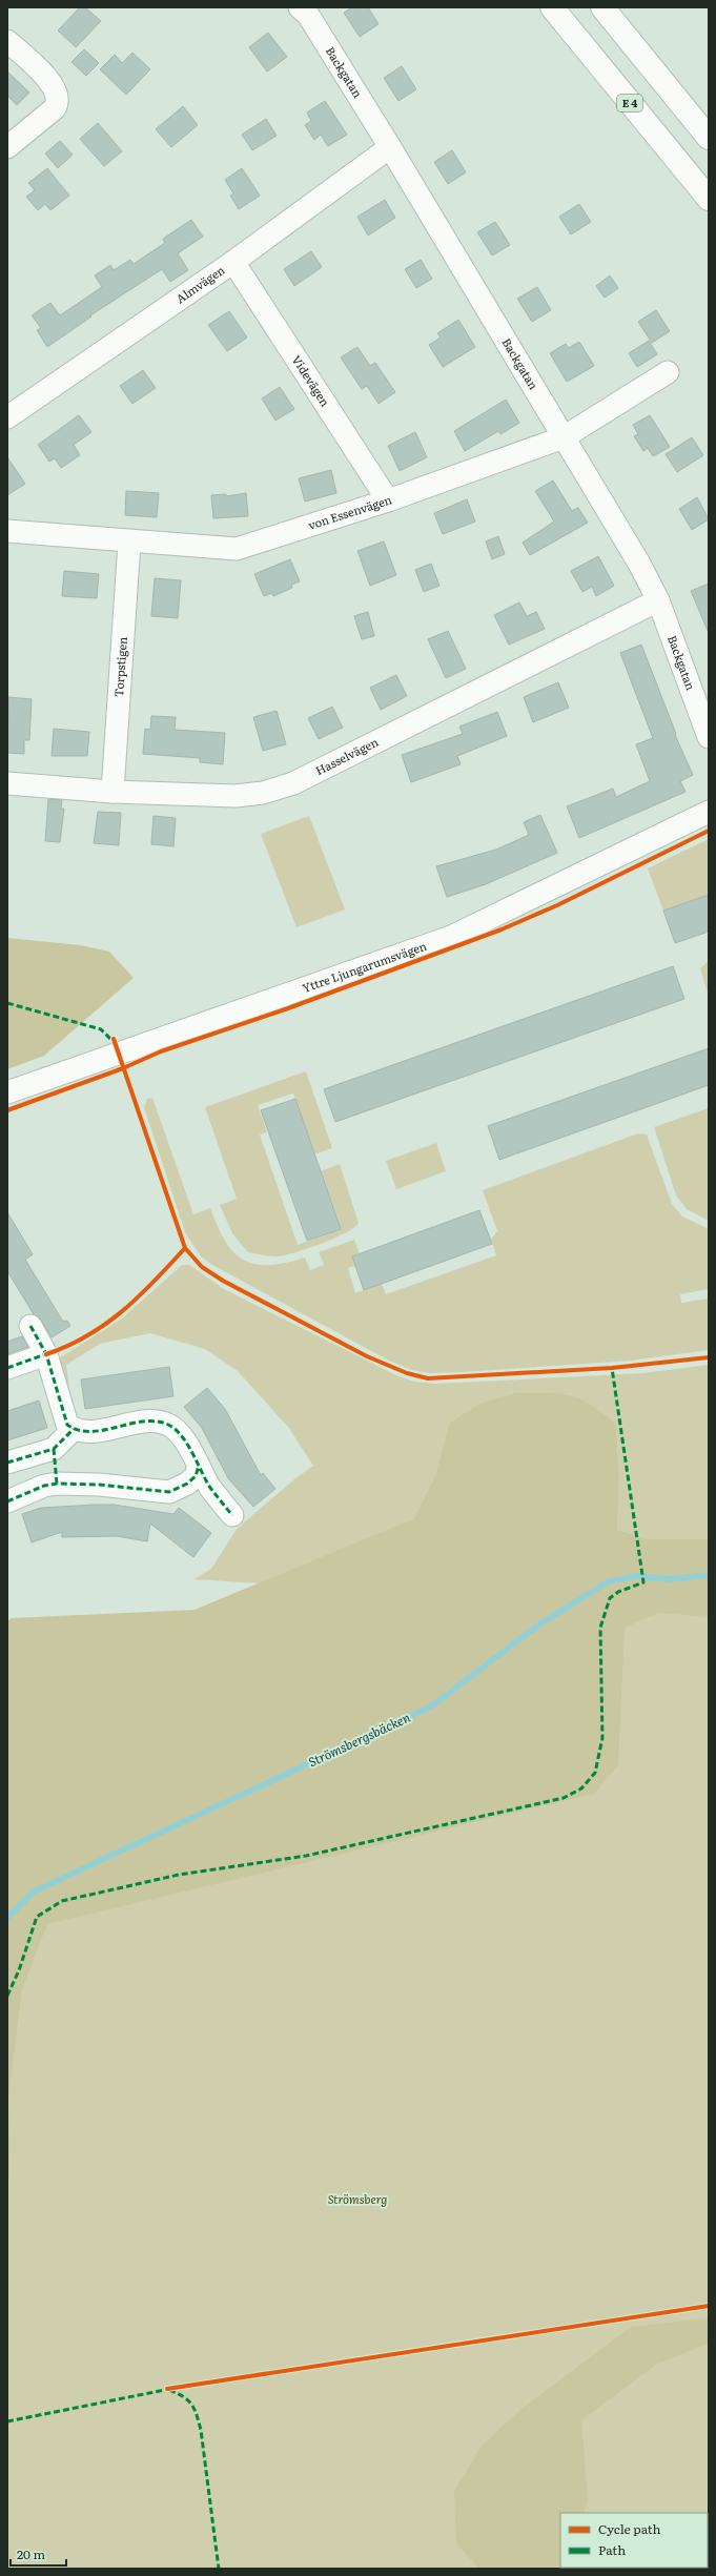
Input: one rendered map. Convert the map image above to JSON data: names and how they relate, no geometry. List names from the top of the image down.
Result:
{
  "streets": {
    "highway": ["E 4"],
    "street": [
      "Backgatan",
      "Almvägen",
      "Videvägen",
      "von Essenvägen",
      "Torpstigen",
      "Hasselvägen",
      "Yttre Ljungarumsvägen"
    ]
  },
  "crossings": [
    ["Backgatan", "Almvägen"],
    ["Backgatan", "von Essenvägen"],
    ["Backgatan", "Hasselvägen"],
    ["Almvägen", "Videvägen"],
    ["Videvägen", "von Essenvägen"],
    ["von Essenvägen", "Torpstigen"],
    ["Torpstigen", "Hasselvägen"]
  ],
  "water": ["Strömsbergsbäcken"],
  "parks": ["Strömsberg"],
  "legend": ["Cycle path", "Path"],
  "scale_bar": "20 m"
}
